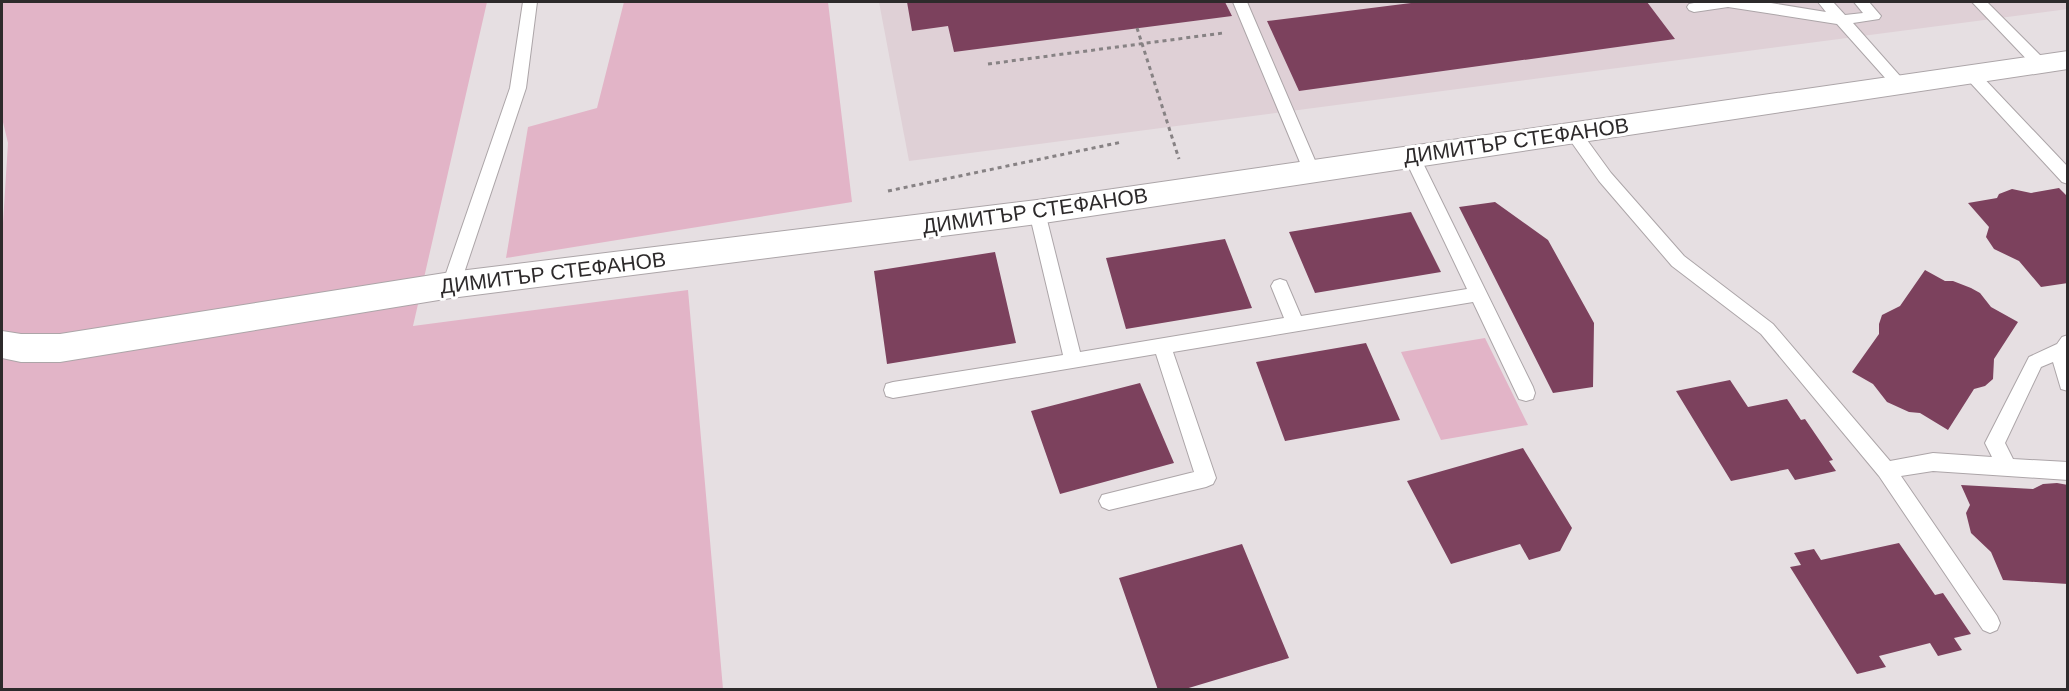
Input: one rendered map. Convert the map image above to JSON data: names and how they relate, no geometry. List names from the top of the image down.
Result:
{
  "streets": {
    "street": ["ДИМИТЪР СТЕФАНОВ"]
  }
}
